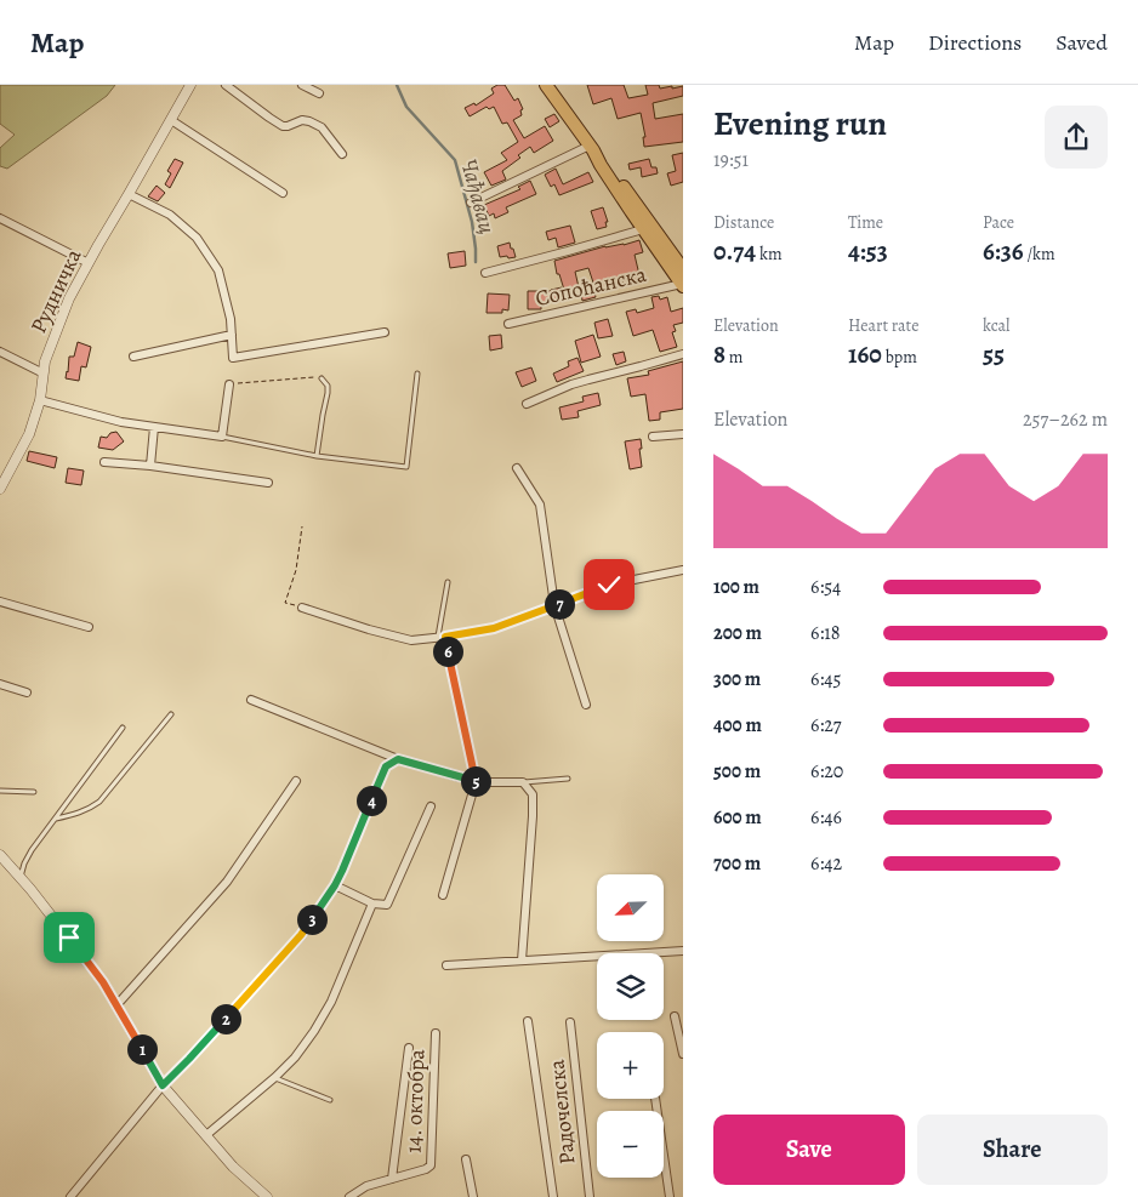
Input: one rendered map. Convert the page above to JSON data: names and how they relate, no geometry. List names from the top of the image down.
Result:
{
  "streets": {
    "street": [
      "Сопоћанска",
      "Рудничка",
      "14. октобра",
      "Радочелска"
    ]
  },
  "water": ["Чађавац"],
  "north": "bottom left",
  "page": {
    "header": "Map",
    "nav": ["Map", "Directions", "Saved"],
    "heading": ["Evening run", "19:51"],
    "stats": [
      ["Distance", "0.74 km"],
      ["Time", "4:53"],
      ["Pace", "6:36 /km"],
      ["Elevation", "8 m"],
      ["Heart rate", "160 bpm"],
      ["kcal", "55"]
    ],
    "chart": ["Elevation", "257–262 m"],
    "list": [
      {
        "name": "100 m",
        "note": "6:54"
      },
      {
        "name": "200 m",
        "note": "6:18"
      },
      {
        "name": "300 m",
        "note": "6:45"
      },
      {
        "name": "400 m",
        "note": "6:27"
      },
      {
        "name": "500 m",
        "note": "6:20"
      },
      {
        "name": "600 m",
        "note": "6:46"
      },
      {
        "name": "700 m",
        "note": "6:42"
      }
    ],
    "pins": [
      "7",
      "6",
      "5",
      "4",
      "3",
      "2",
      "1"
    ],
    "map_buttons": ["+", "−"],
    "buttons": ["Save", "Share"]
  }
}
